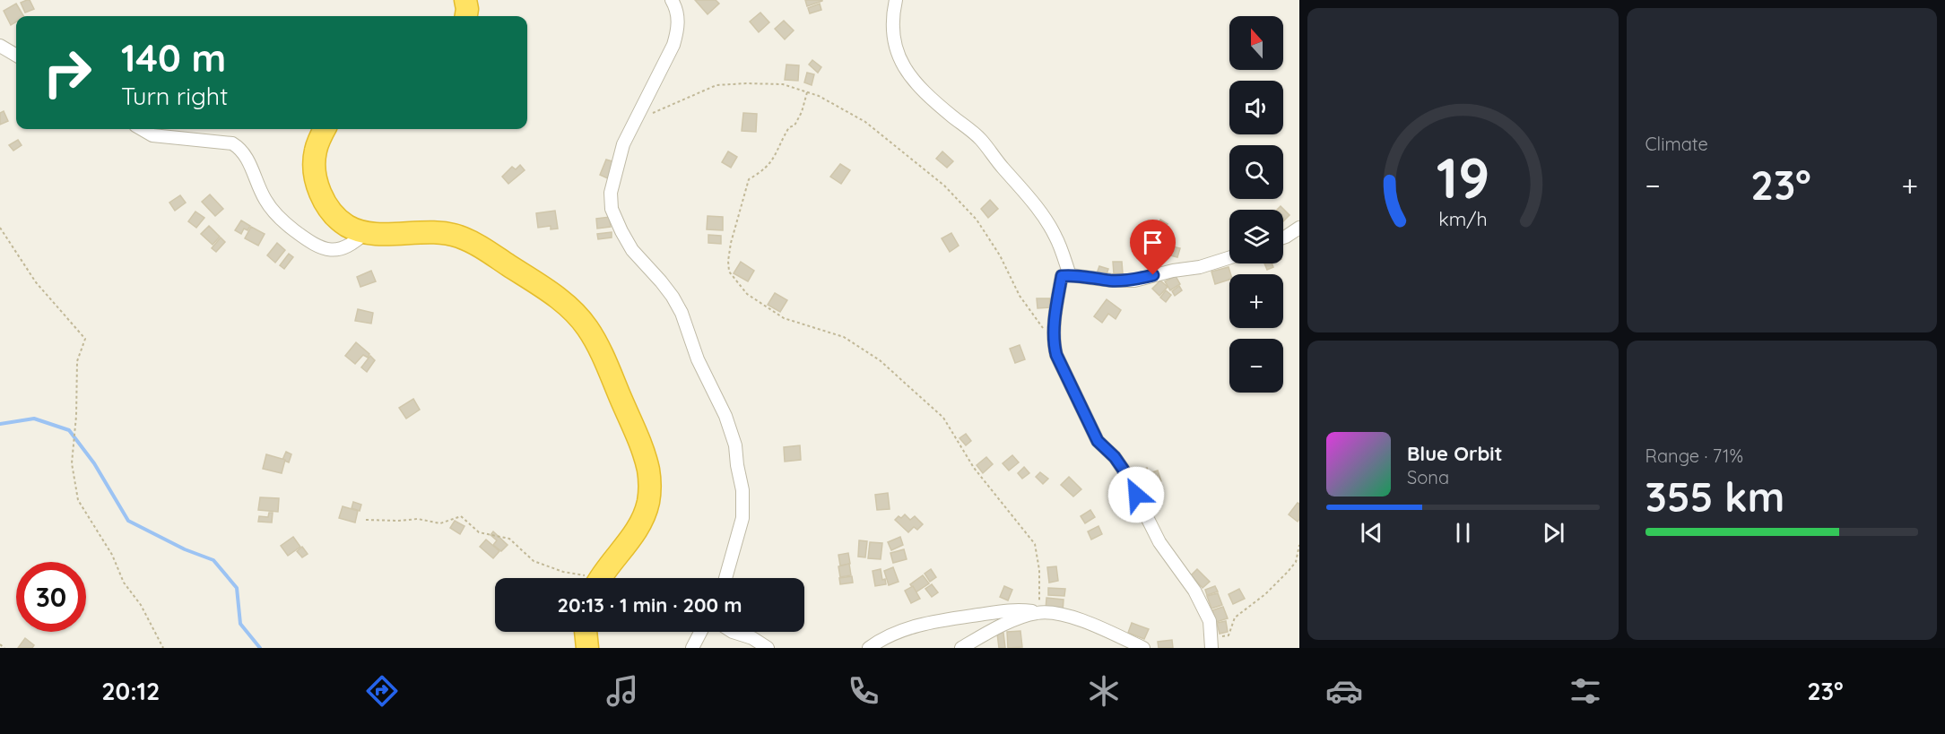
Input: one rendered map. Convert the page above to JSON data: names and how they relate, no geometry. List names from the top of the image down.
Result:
{
  "north": "top",
  "page": {
    "tile": [
      "Climate",
      ["Range · 71%", "355 km"]
    ],
    "map_buttons": ["+", "−"],
    "turn": ["140 m", "Turn right"],
    "heat": ["−", "23°", "+"],
    "song": ["Blue Orbit", "Sona"],
    "limit": "30",
    "trip": "20:13 · 1 min · 200 m",
    "tabs": ["20:12", "23°"],
    "gauge": ["19", "km/h"]
  }
}
